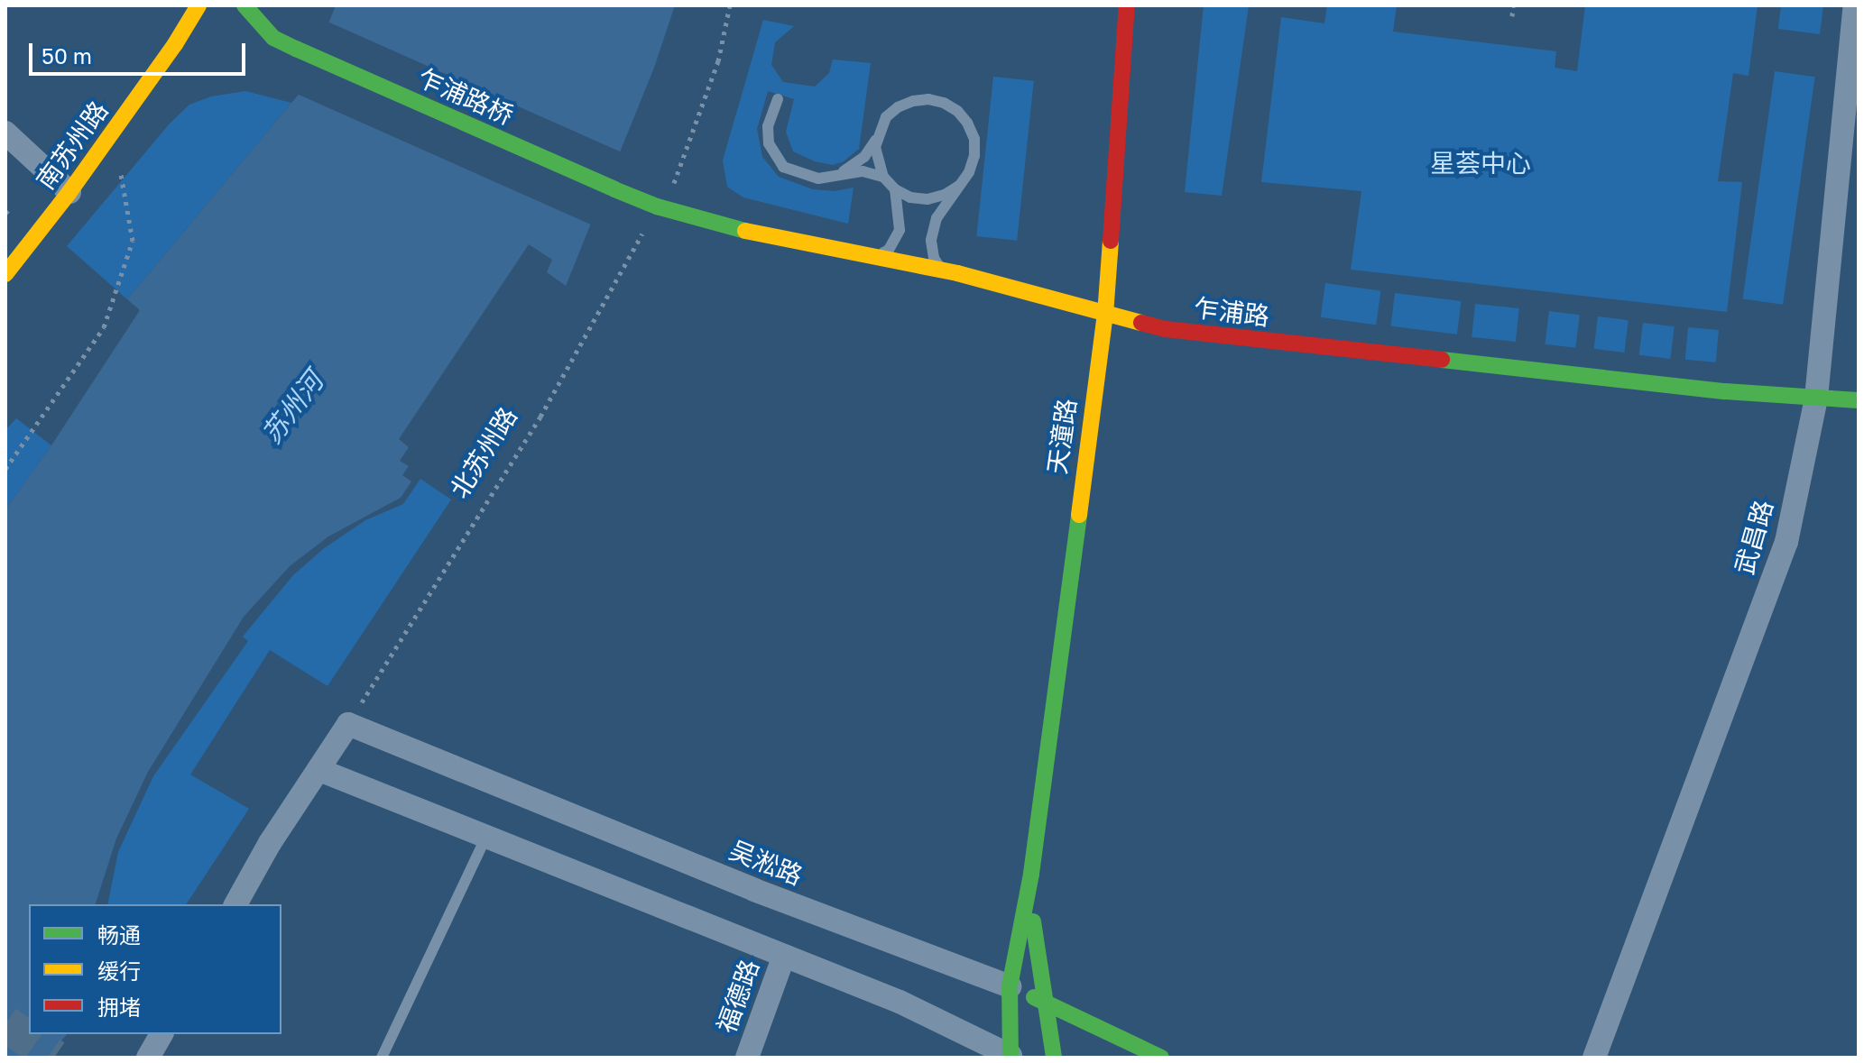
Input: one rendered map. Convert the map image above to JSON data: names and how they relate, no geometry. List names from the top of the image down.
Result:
{
  "streets": {
    "street": [
      "乍浦路桥",
      "南苏州路",
      "乍浦路",
      "天潼路",
      "武昌路",
      "吴淞路",
      "福德路"
    ],
    "path": ["北苏州路"]
  },
  "crossings": [
    ["乍浦路桥", "乍浦路"],
    ["乍浦路", "天潼路"],
    ["乍浦路", "北苏州路"],
    ["乍浦路", "武昌路"],
    ["天潼路", "吴淞路"],
    ["北苏州路", "吴淞路"]
  ],
  "water": ["苏州河"],
  "parks": ["星荟中心"],
  "legend": ["畅通", "缓行", "拥堵"],
  "scale_bar": "50 m"
}
